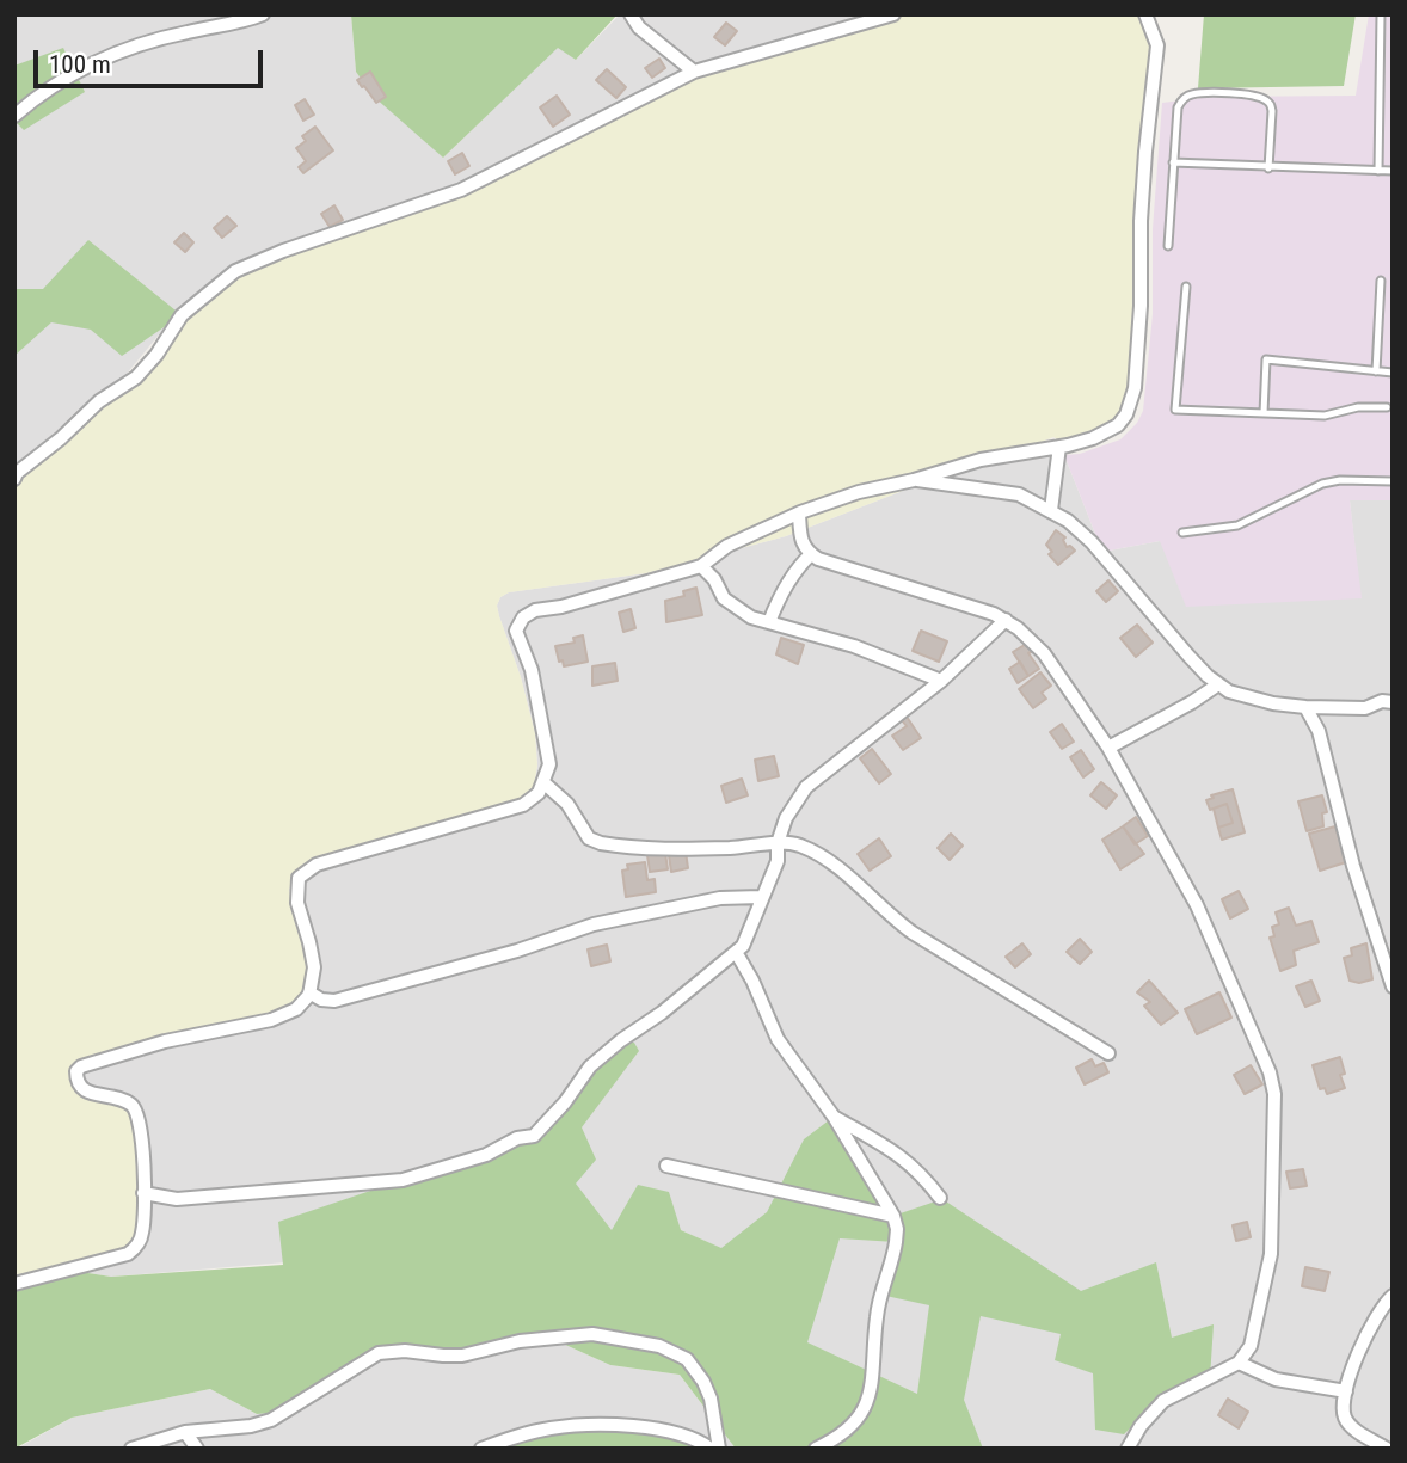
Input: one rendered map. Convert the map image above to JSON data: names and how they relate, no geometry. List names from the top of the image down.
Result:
{
  "scale_bar": "100 m"
}
